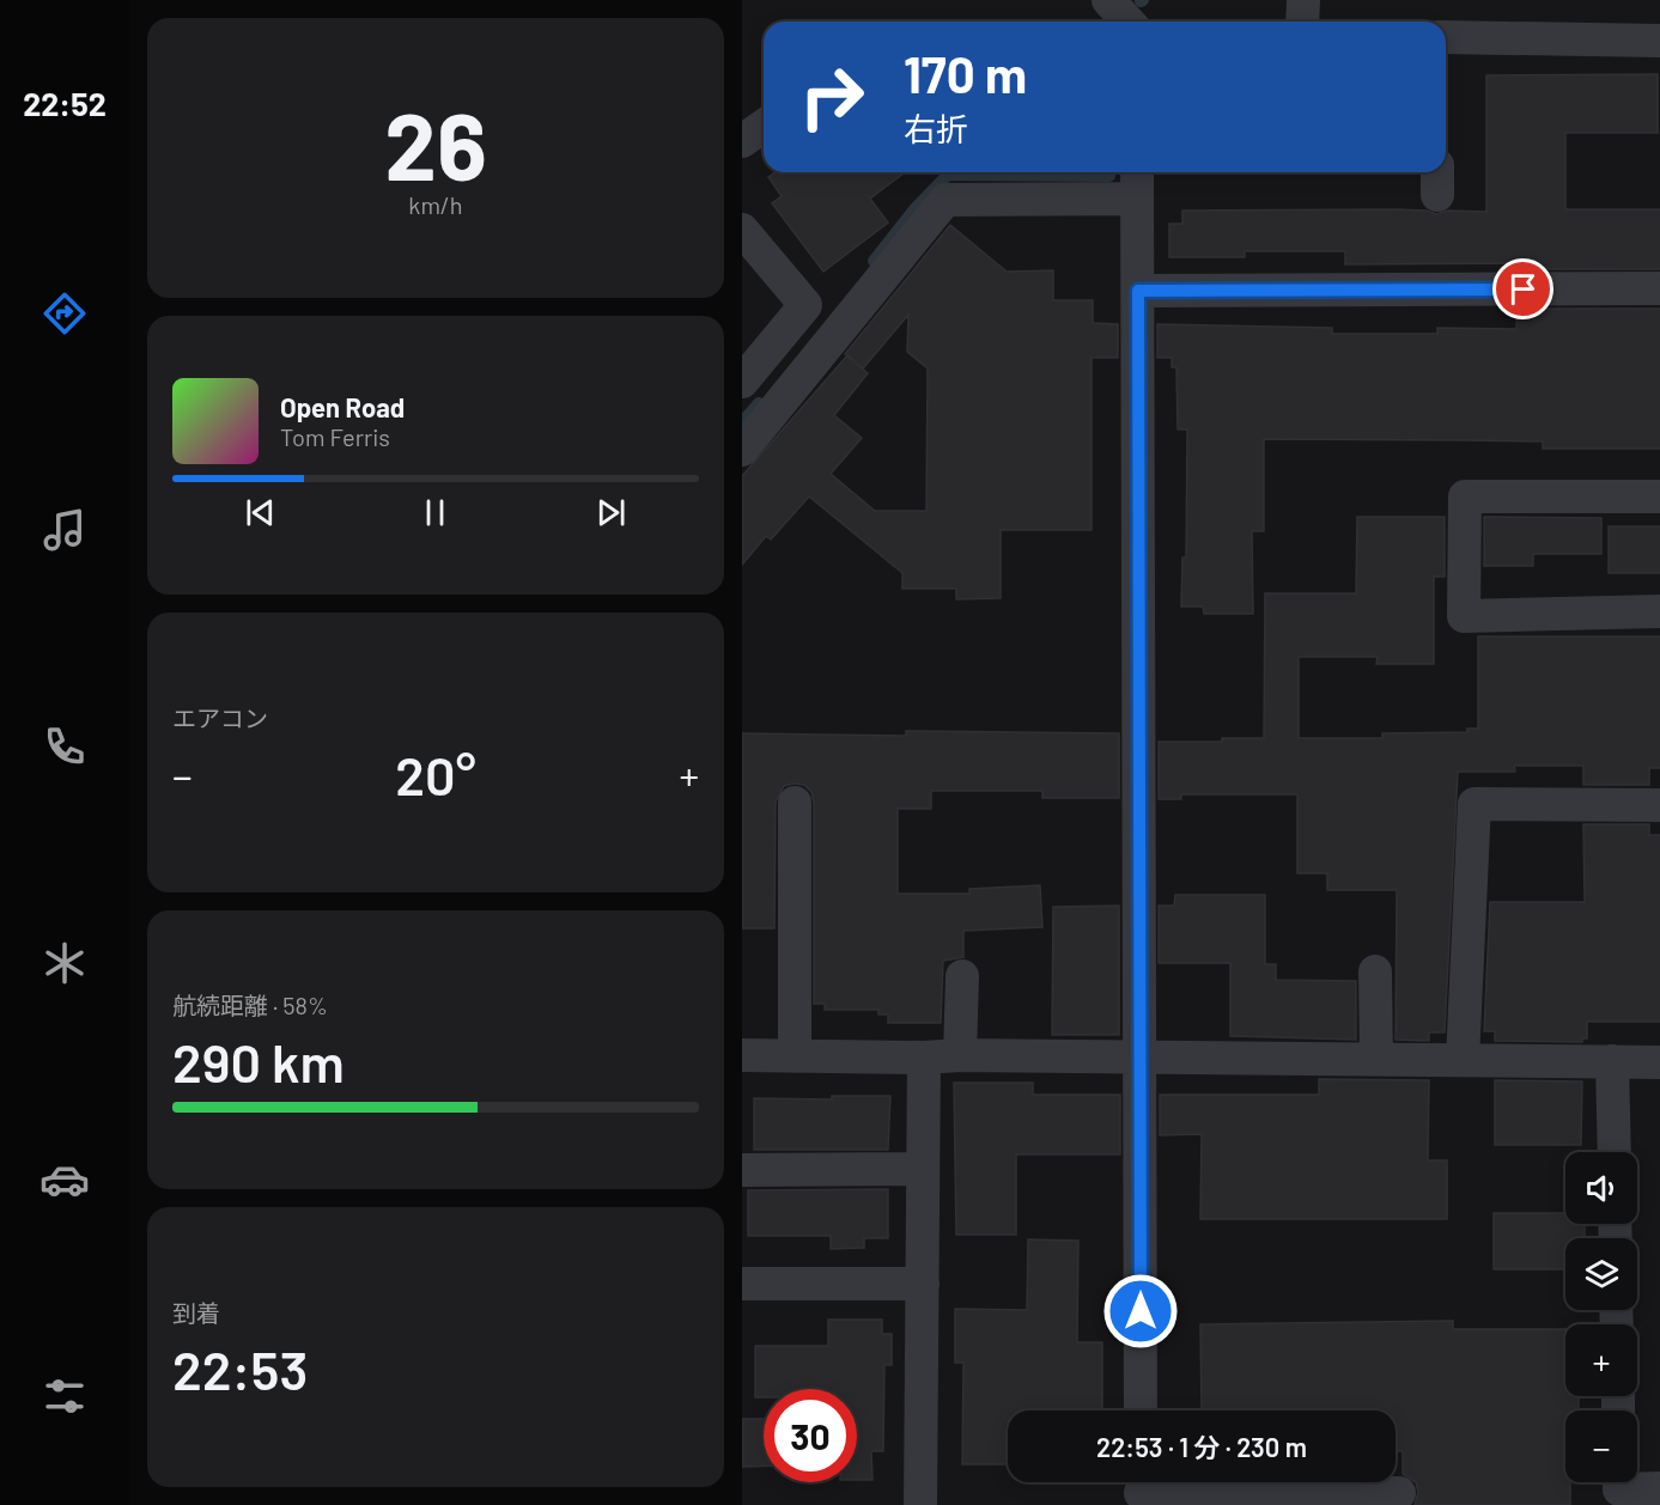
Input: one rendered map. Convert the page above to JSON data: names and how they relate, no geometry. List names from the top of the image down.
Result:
{
  "page": {
    "tabs": "22:52",
    "tile": [
      ["26", "km/h"],
      "エアコン",
      ["航続距離 · 58%", "290 km"],
      ["到着", "22:53"]
    ],
    "turn": ["170 m", "右折"],
    "song": ["Open Road", "Tom Ferris"],
    "heat": ["−", "20°", "+"],
    "map_buttons": ["+", "−"],
    "limit": "30",
    "trip": "22:53 · 1 分 · 230 m"
  }
}
